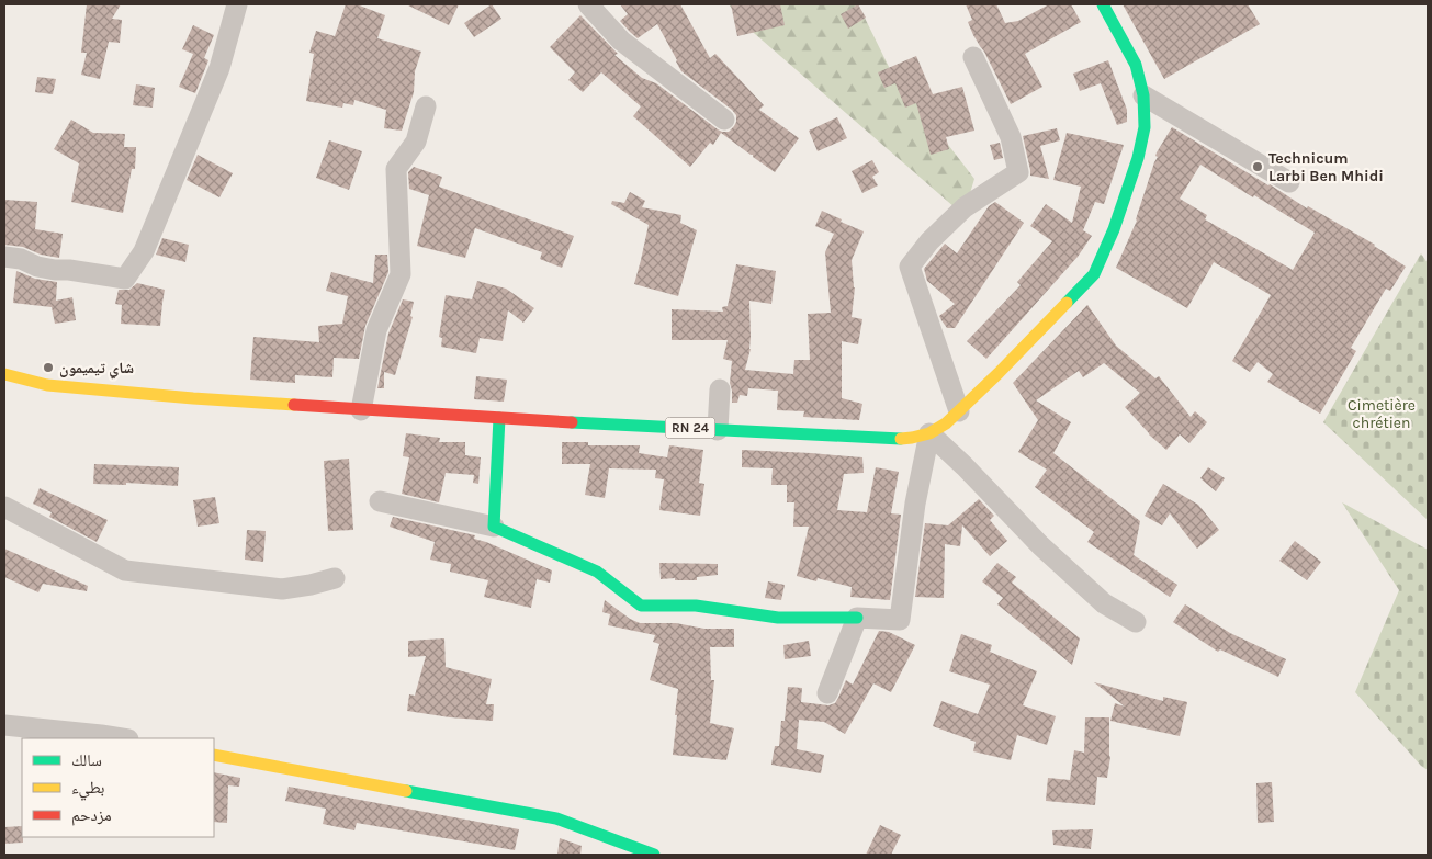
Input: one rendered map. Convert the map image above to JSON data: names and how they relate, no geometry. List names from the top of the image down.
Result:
{
  "streets": {
    "main road": ["RN 24"]
  },
  "parks": ["Cimetière chrétien"],
  "places": ["Technicum Larbi Ben Mhidi", "شاي تيميمون"],
  "legend": ["سالك", "بطيء", "مزدحم"]
}
